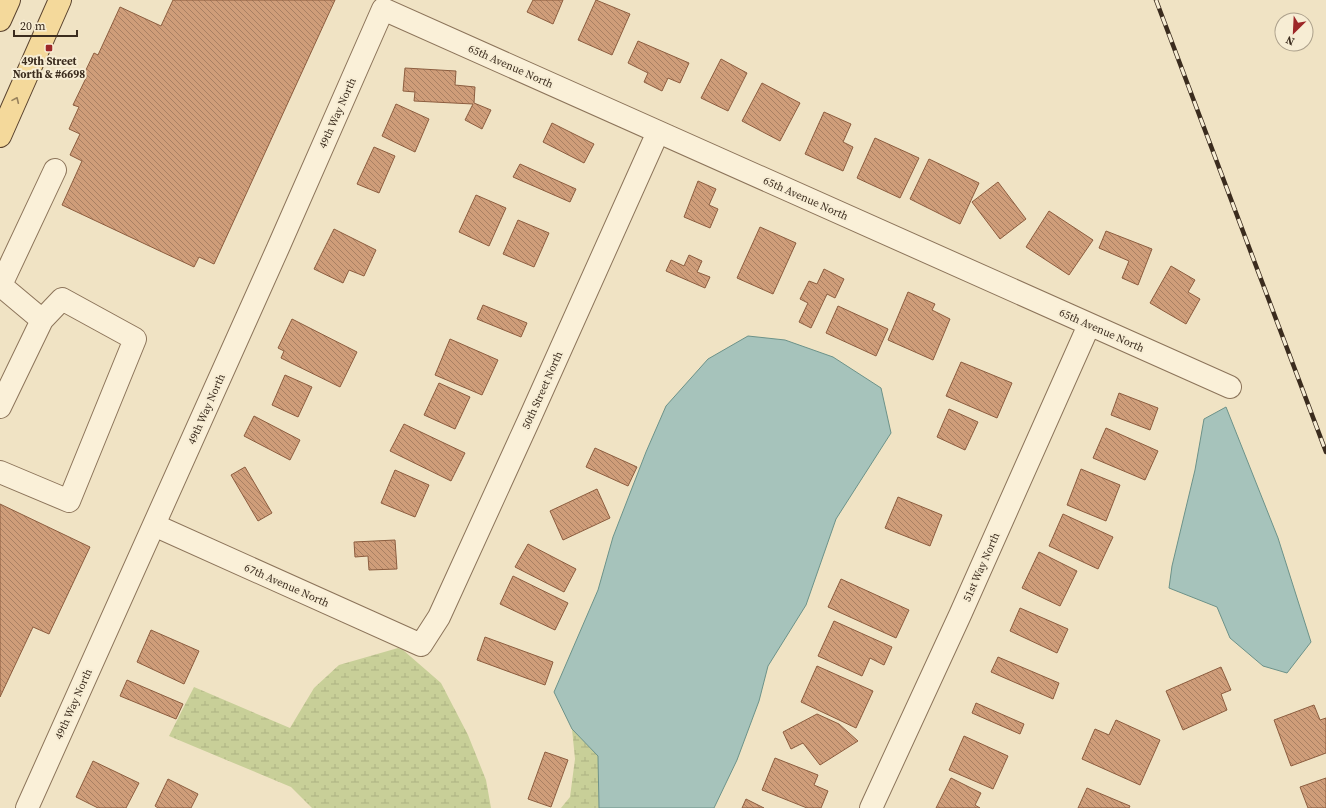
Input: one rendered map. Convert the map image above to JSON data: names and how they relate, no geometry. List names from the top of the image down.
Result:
{
  "streets": {
    "street": [
      "65th Avenue North",
      "49th Way North",
      "50th Street North",
      "51st Way North",
      "67th Avenue North"
    ]
  },
  "crossings": [
    ["65th Avenue North", "49th Way North"],
    ["65th Avenue North", "50th Street North"],
    ["65th Avenue North", "51st Way North"],
    ["49th Way North", "67th Avenue North"],
    ["50th Street North", "67th Avenue North"]
  ],
  "places": {
    "transit": ["49th Street North & #6698"]
  },
  "scale_bar": "20 m",
  "north": "bottom left"
}
